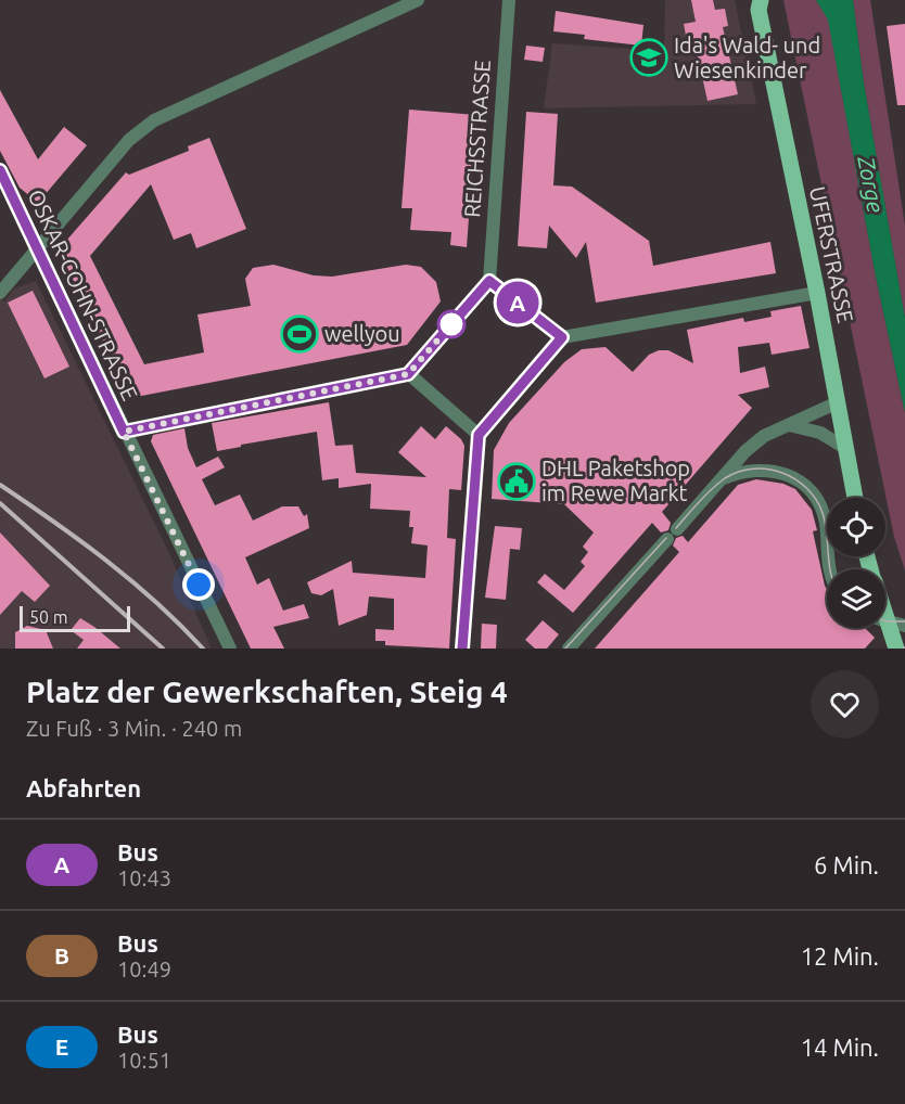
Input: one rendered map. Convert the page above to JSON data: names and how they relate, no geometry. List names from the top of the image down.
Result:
{
  "streets": {
    "main road": ["UFERSTRASSE"],
    "street": ["REICHSSTRASSE", "OSKAR-COHN-STRASSE"]
  },
  "water": ["Zorge"],
  "places": {
    "school or university": ["Ida's Wald- und Wiesenkinder"],
    "sports": ["wellyou"],
    "public building": ["DHL Paketshop im Rewe Markt"]
  },
  "lines": ["bus line A"],
  "scale_bar": "50 m",
  "page": {
    "on_map": "A",
    "scale": "50 m",
    "heading": [
      ["Platz der Gewerkschaften, Steig 4", "Zu Fuß · 3 Min. · 240 m"],
      "Abfahrten"
    ],
    "list": [
      {
        "mark": "A",
        "name": "Bus",
        "note": "10:43",
        "value": "6 Min."
      },
      {
        "mark": "B",
        "name": "Bus",
        "note": "10:49",
        "value": "12 Min."
      },
      {
        "mark": "E",
        "name": "Bus",
        "note": "10:51",
        "value": "14 Min."
      }
    ]
  }
}
